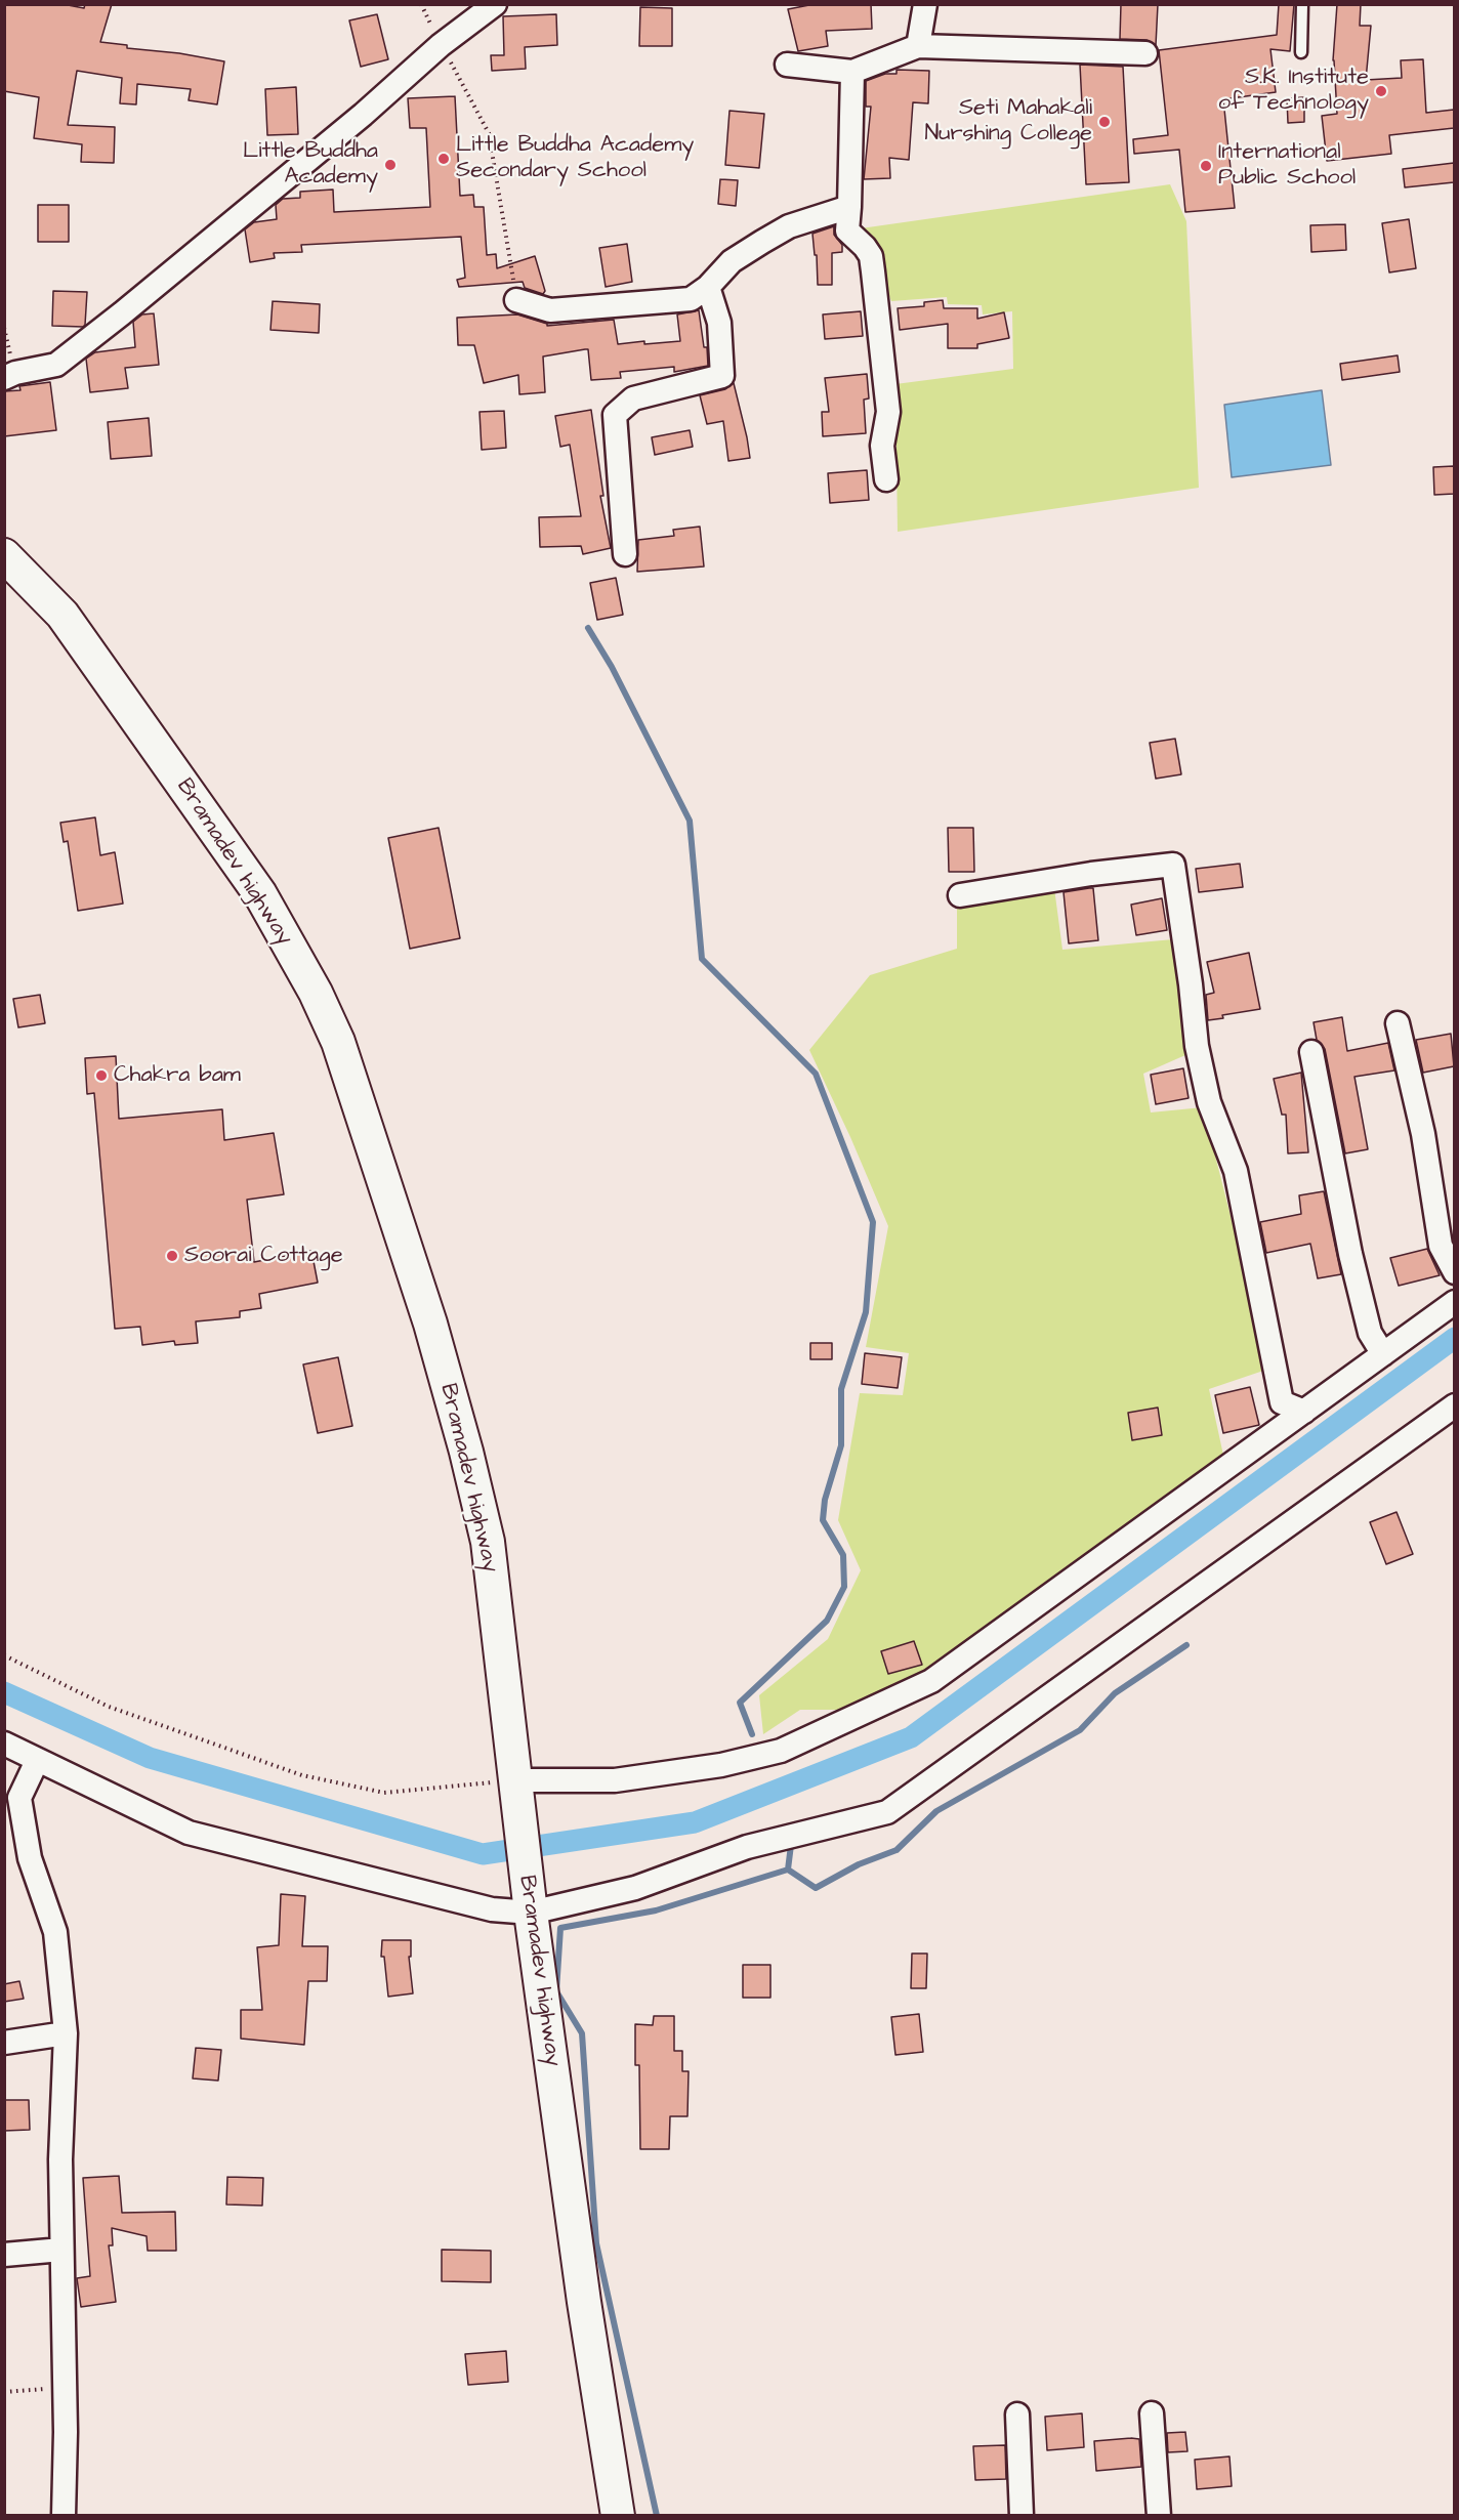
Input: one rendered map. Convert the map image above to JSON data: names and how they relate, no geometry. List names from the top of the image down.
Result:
{
  "streets": {
    "street": ["Bramadev highway"]
  },
  "places": [
    "S.K. Institute of Technology",
    "Seti Mahakali Nurshing College",
    "Little Buddha Academy Secondary School",
    "Little Buddha Academy",
    "International Public School",
    "Chakra bam",
    "Soorai Cottage"
  ]
}
